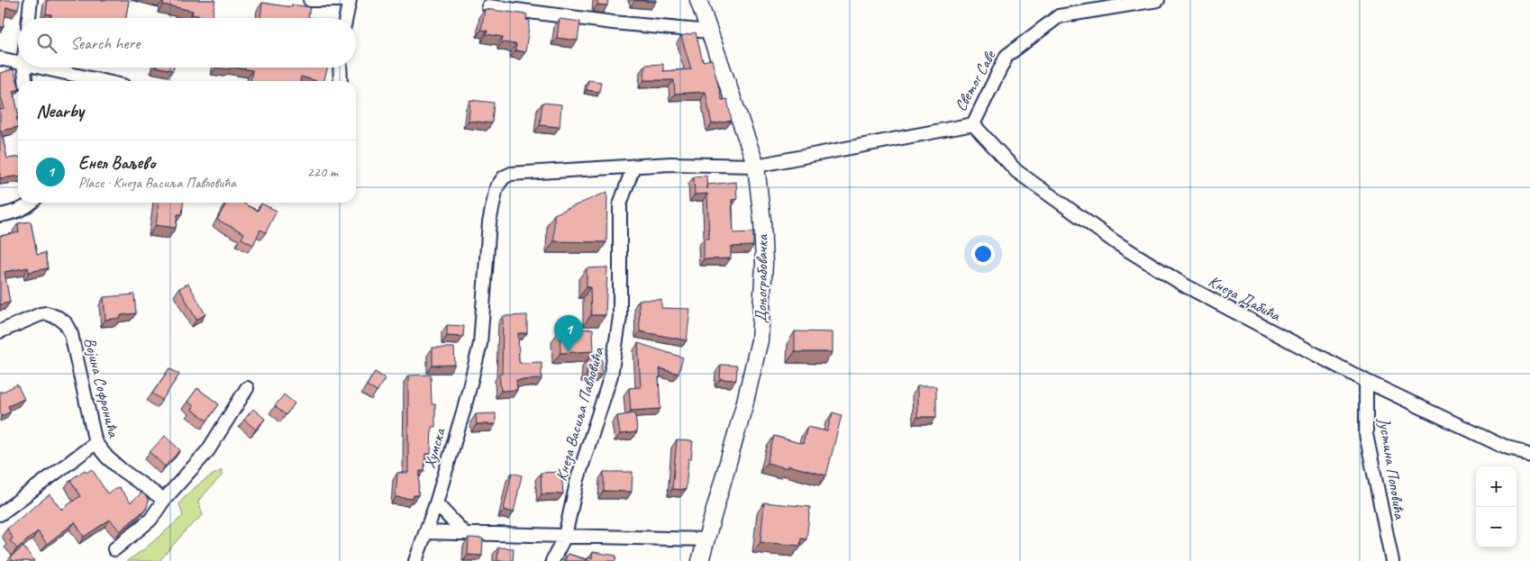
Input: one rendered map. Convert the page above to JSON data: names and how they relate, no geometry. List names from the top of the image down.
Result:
{
  "streets": {
    "street": [
      "Светог Саве",
      "Доњограбовачка",
      "Кнеза Дабића",
      "Војина Софронића",
      "Кнеза Васиља Павловића",
      "Хумска",
      "Јустина Поповића"
    ]
  },
  "crossings": [
    ["Светог Саве", "Доњограбовачка"],
    ["Светог Саве", "Кнеза Дабића"],
    ["Светог Саве", "Кнеза Васиља Павловића"],
    ["Светог Саве", "Хумска"],
    ["Кнеза Дабића", "Јустина Поповића"],
    ["Кнеза Васиља Павловића", "Хумска"]
  ],
  "page": {
    "search": "Search here",
    "heading": "Nearby",
    "list": [
      {
        "mark": "1",
        "name": "Енел Ваљево",
        "note": "Place · Кнеза Васиља Павловића",
        "value": "220 m"
      }
    ],
    "pins": "1",
    "map_buttons": ["+", "−"]
  }
}
